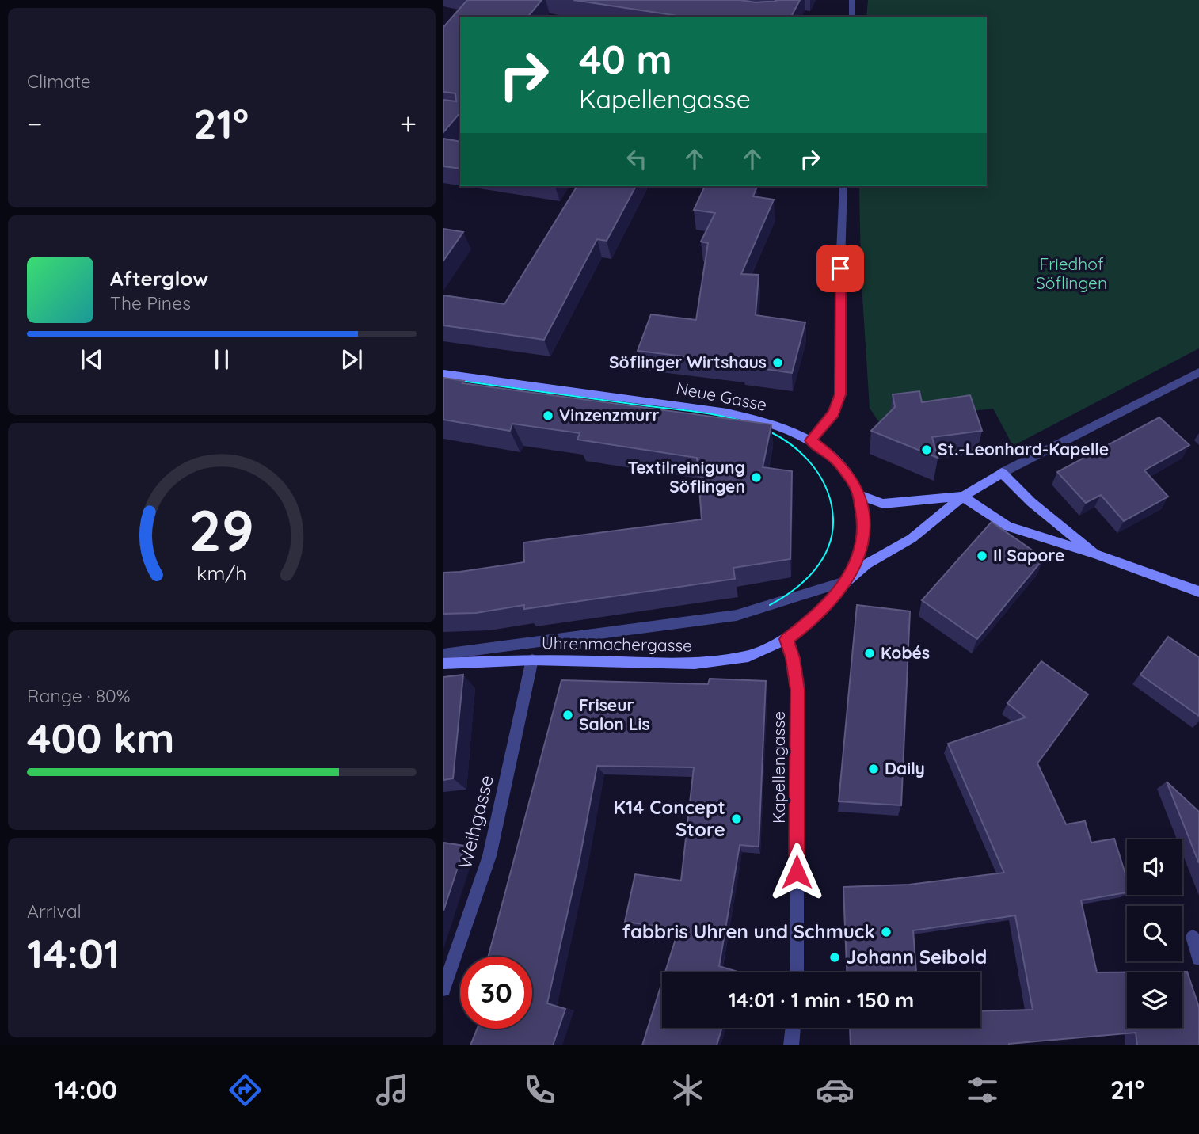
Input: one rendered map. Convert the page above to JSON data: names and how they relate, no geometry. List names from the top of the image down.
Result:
{
  "streets": {
    "street": [
      "Neue Gasse",
      "Uhrenmachergasse",
      "Kapellengasse",
      "Weihgasse"
    ]
  },
  "crossings": [
    ["Uhrenmachergasse", "Kapellengasse"],
    ["Uhrenmachergasse", "Weihgasse"]
  ],
  "parks": ["Friedhof Söflingen"],
  "places": [
    "Söflinger Wirtshaus",
    "Vinzenzmurr",
    "St.-Leonhard-Kapelle",
    "Textilreinigung Söflingen",
    "Il Sapore",
    "Kobés",
    "Friseur Salon Lis",
    "Daily",
    "K14 Concept Store",
    "fabbris Uhren und Schmuck",
    "Johann Seibold"
  ],
  "page": {
    "tile": [
      "Climate",
      ["Range · 80%", "400 km"],
      ["Arrival", "14:01"]
    ],
    "turn": ["40 m", "Kapellengasse"],
    "heat": ["−", "21°", "+"],
    "song": ["Afterglow", "The Pines"],
    "limit": "30",
    "trip": "14:01 · 1 min · 150 m",
    "tabs": ["14:00", "21°"],
    "gauge": ["29", "km/h"]
  }
}
